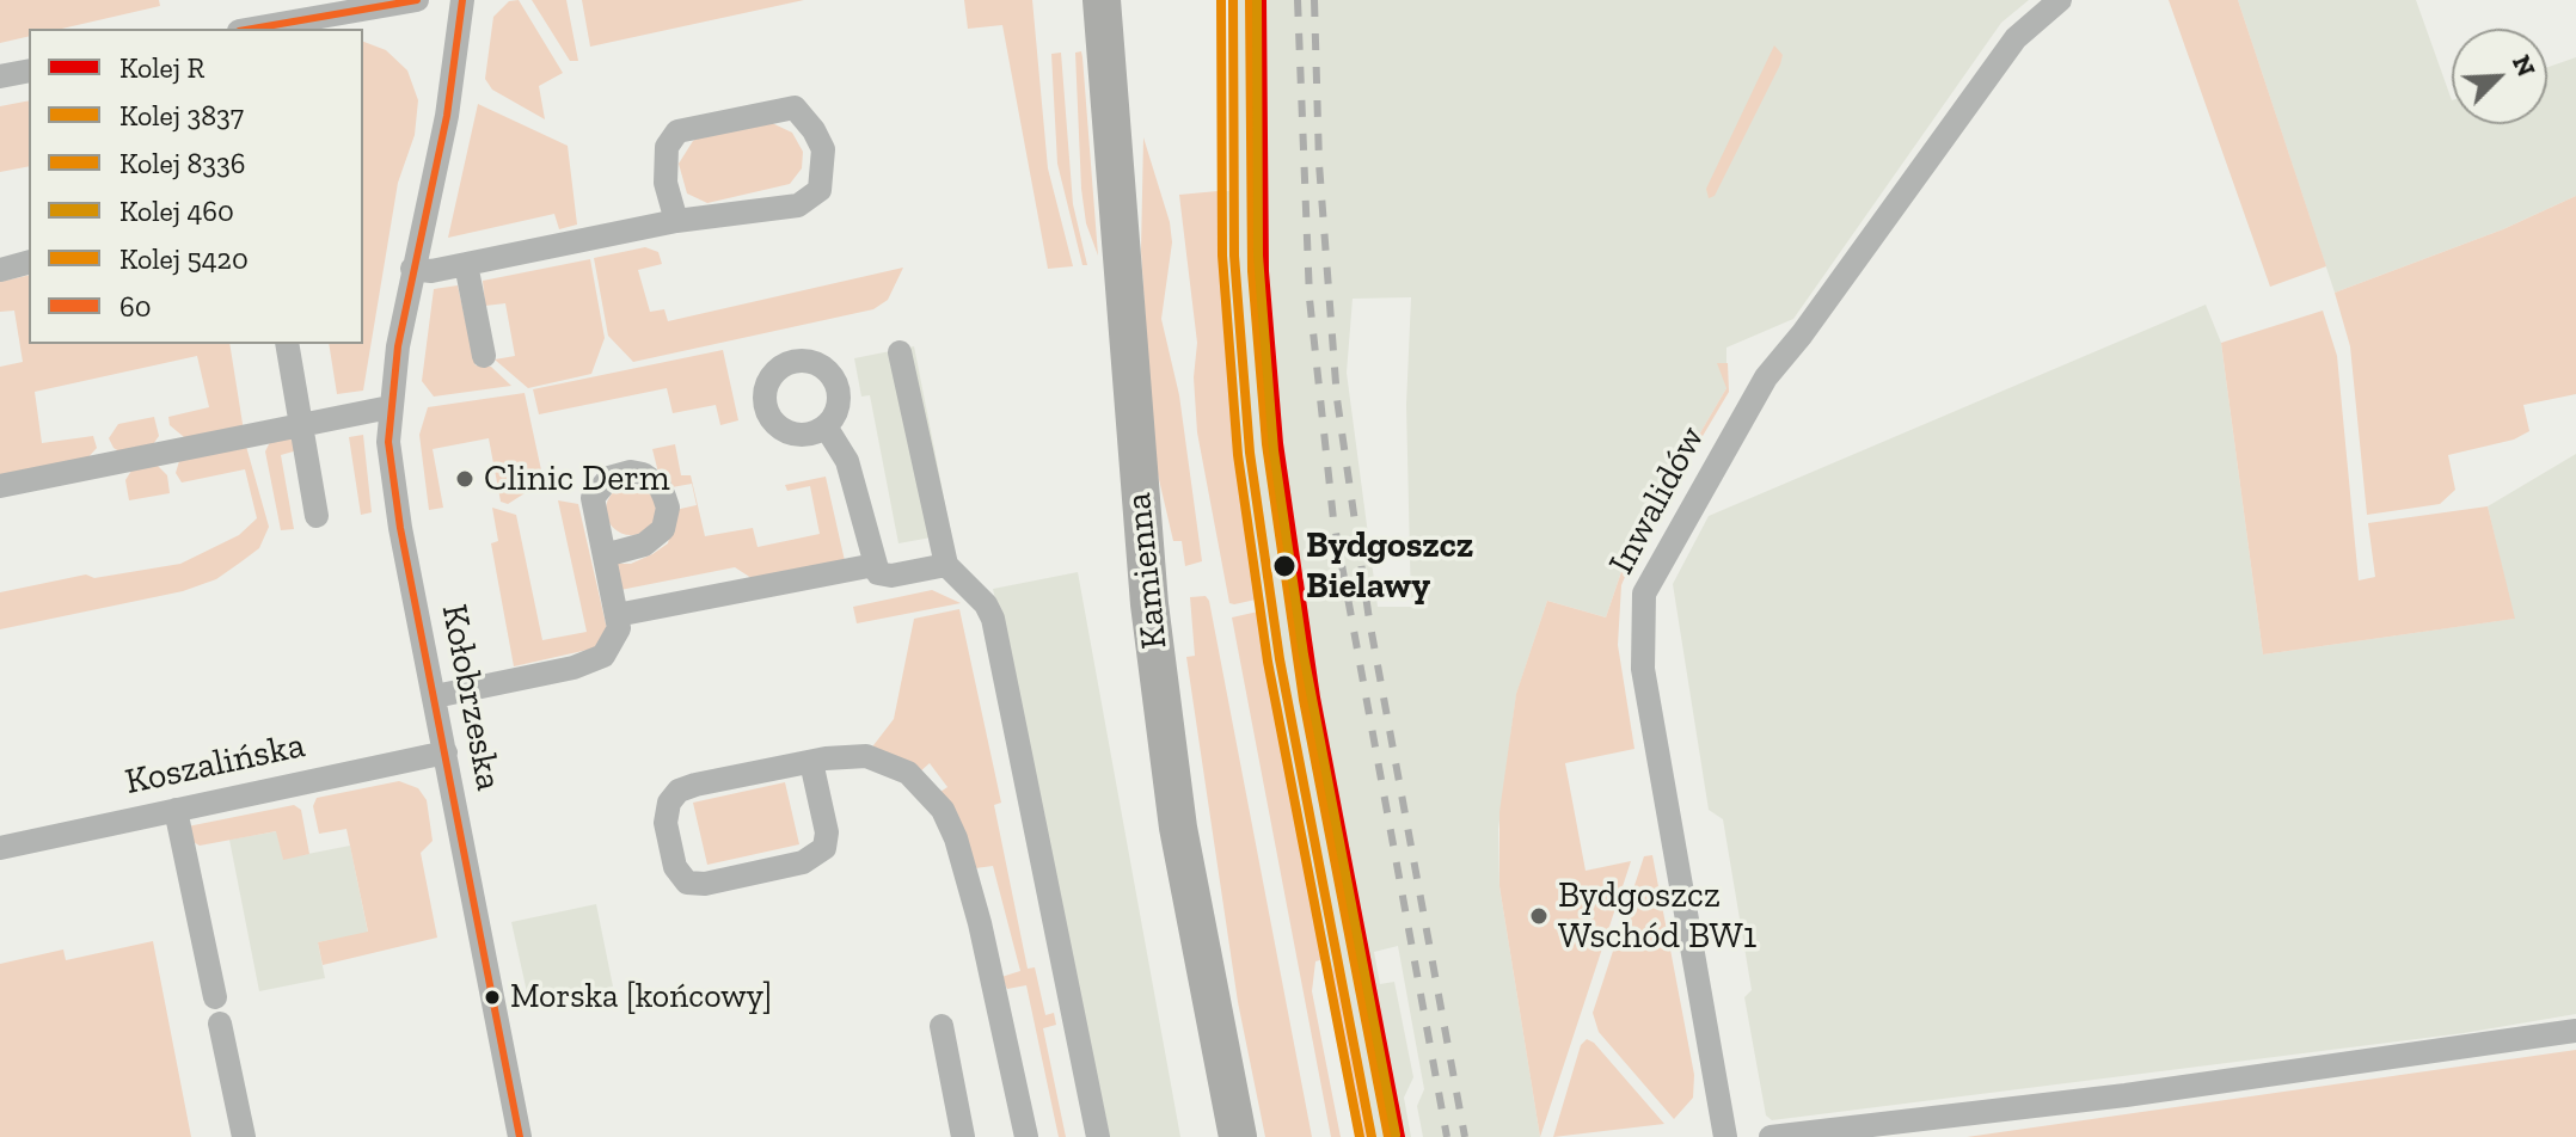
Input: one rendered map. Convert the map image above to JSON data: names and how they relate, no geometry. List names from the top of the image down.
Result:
{
  "streets": {
    "main road": ["Kamienna"],
    "street": ["Inwalidów", "Kołobrzeska", "Koszalińska"]
  },
  "crossings": [
    ["Kołobrzeska", "Koszalińska"]
  ],
  "places": [
    "Clinic Derm",
    "Bydgoszcz Bielawy",
    "Bydgoszcz Wschód BW1",
    "Morska [końcowy]"
  ],
  "lines": [
    "rail line R",
    "rail line 3837",
    "rail line 8336",
    "rail line 460",
    "rail line 5420",
    "transit line 60"
  ],
  "legend": [
    "Kolej R",
    "Kolej 3837",
    "Kolej 8336",
    "Kolej 460",
    "Kolej 5420",
    "60"
  ],
  "north": "top right"
}
